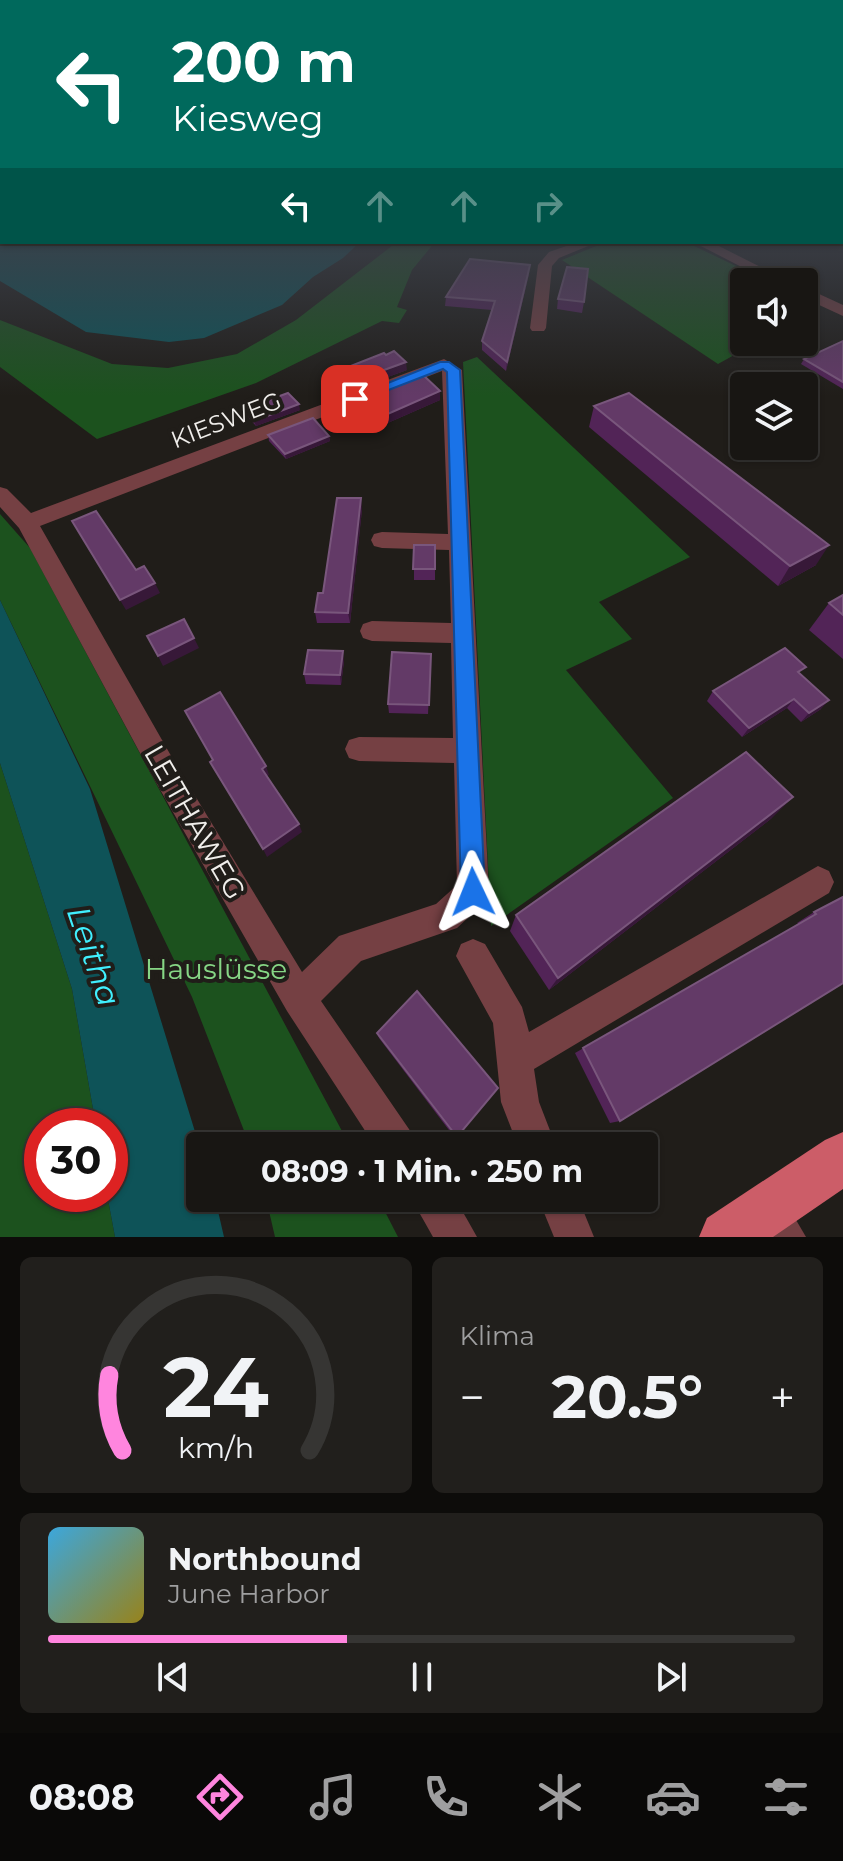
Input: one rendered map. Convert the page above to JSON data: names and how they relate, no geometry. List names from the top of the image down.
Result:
{
  "streets": {
    "street": ["KIESWEG", "LEITHAWEG"]
  },
  "crossings": [
    ["KIESWEG", "LEITHAWEG"]
  ],
  "water": ["Leitha"],
  "parks": ["Hauslüsse"],
  "page": {
    "turn": ["200 m", "Kiesweg"],
    "limit": "30",
    "trip": "08:09 · 1 Min. · 250 m",
    "tile": "Klima",
    "heat": ["−", "20.5°", "+"],
    "song": ["Northbound", "June Harbor"],
    "tabs": "08:08",
    "gauge": ["24", "km/h"]
  }
}
